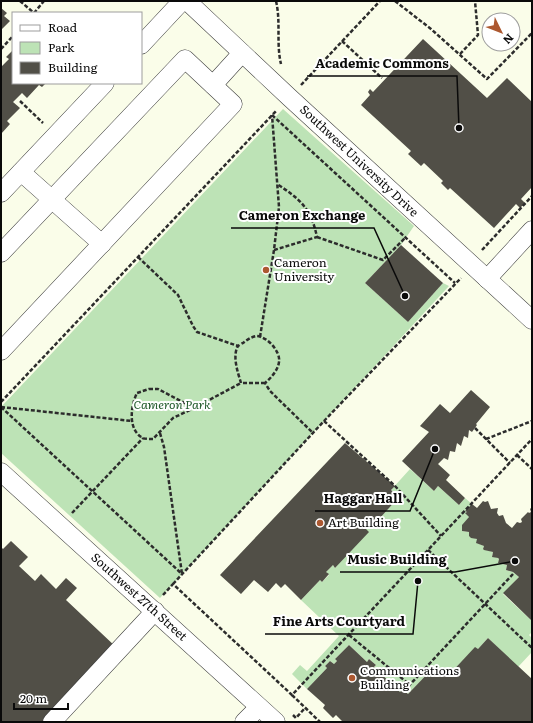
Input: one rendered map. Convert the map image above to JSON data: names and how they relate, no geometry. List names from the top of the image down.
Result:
{
  "streets": {
    "street": ["Southwest University Drive", "Southwest 27th Street"]
  },
  "parks": ["Cameron Park"],
  "places": [
    "Academic Commons",
    "Cameron University",
    "Cameron Exchange",
    "Haggar Hall",
    "Art Building",
    "Music Building",
    "Fine Arts Courtyard",
    "Communications Building"
  ],
  "legend": ["Road", "Park", "Building"],
  "scale_bar": "20 m",
  "north": "bottom right"
}
